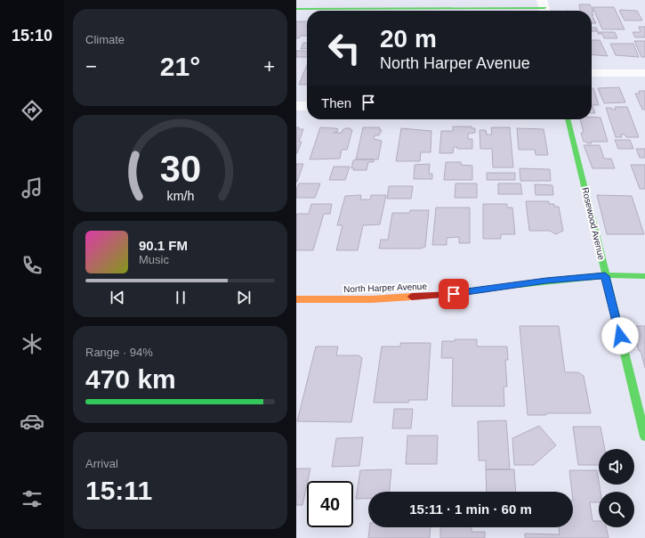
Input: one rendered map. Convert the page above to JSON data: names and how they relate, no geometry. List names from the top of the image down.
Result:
{
  "streets": {
    "street": ["Rosewood Avenue", "North Harper Avenue"]
  },
  "crossings": [
    ["Rosewood Avenue", "North Harper Avenue"]
  ],
  "page": {
    "tabs": "15:10",
    "tile": [
      "Climate",
      ["Range · 94%", "470 km"],
      ["Arrival", "15:11"]
    ],
    "turn": ["20 m", "North Harper Avenue"],
    "heat": ["−", "21°", "+"],
    "then": "Then",
    "song": ["90.1 FM", "Music"],
    "limit": "40",
    "trip": "15:11 · 1 min · 60 m",
    "gauge": ["30", "km/h"]
  }
}
